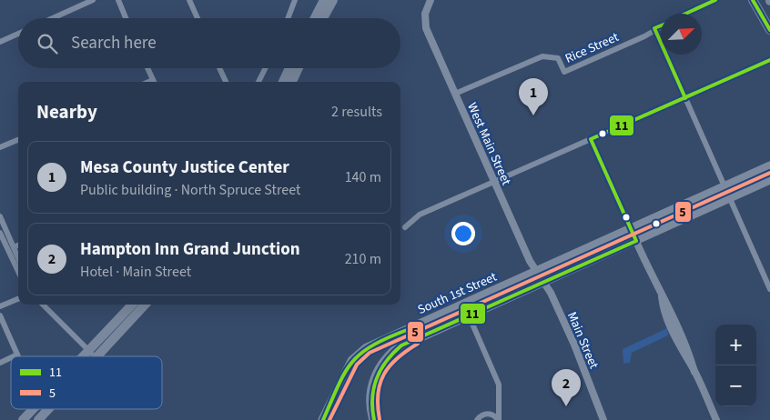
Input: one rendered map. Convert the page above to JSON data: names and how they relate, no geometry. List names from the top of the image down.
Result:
{
  "streets": {
    "highway": ["South 1st Street"],
    "street": ["Rice Street", "West Main Street", "Main Street"]
  },
  "crossings": [
    ["Rice Street", "West Main Street"],
    ["West Main Street", "South 1st Street"],
    ["West Main Street", "Main Street"],
    ["South 1st Street", "Main Street"]
  ],
  "lines": ["transit line 11", "transit line 5"],
  "legend": ["11", "5"],
  "north": "top right",
  "page": {
    "search": "Search here",
    "pins": ["1", "2"],
    "heading": ["Nearby", "2 results"],
    "list": [
      {
        "mark": "1",
        "name": "Mesa County Justice Center",
        "note": "Public building · North Spruce Street",
        "value": "140 m"
      },
      {
        "mark": "2",
        "name": "Hampton Inn Grand Junction",
        "note": "Hotel · Main Street",
        "value": "210 m"
      }
    ],
    "map_buttons": ["+", "−"]
  }
}
